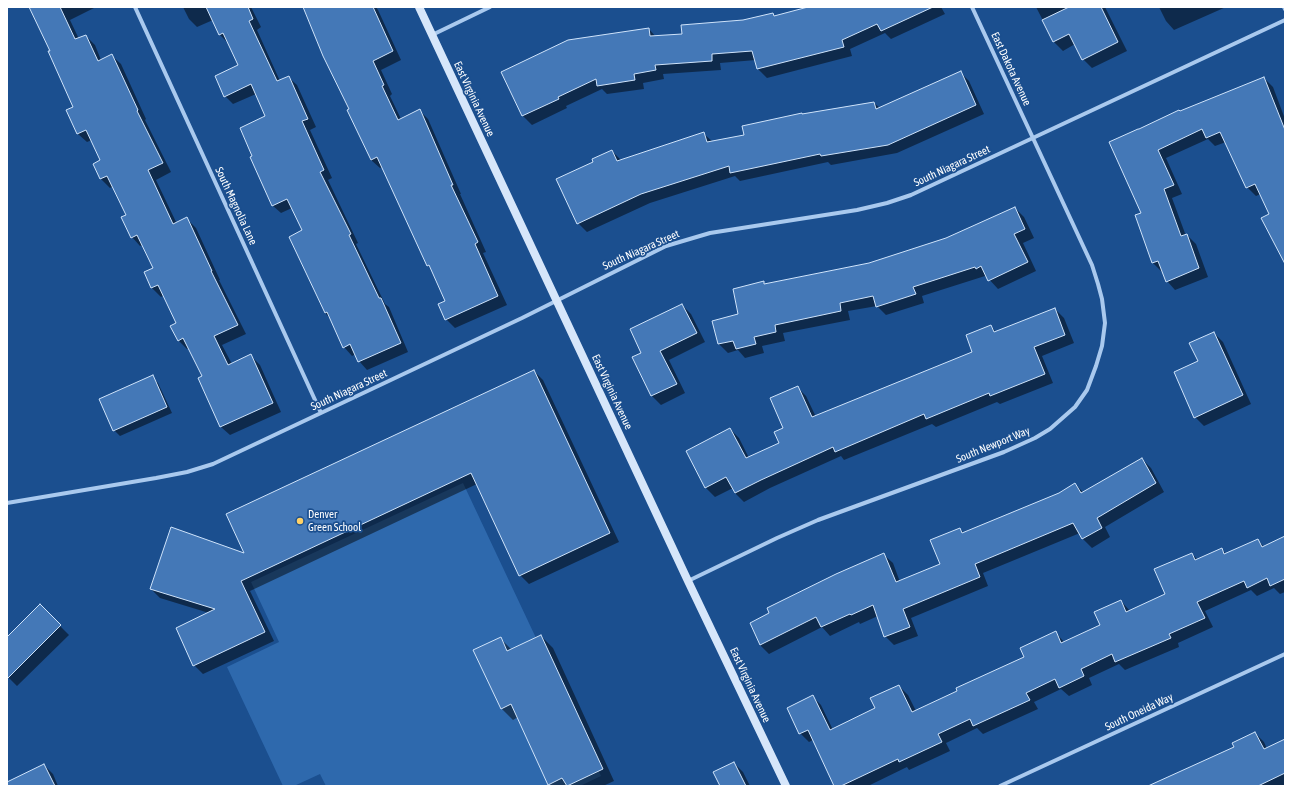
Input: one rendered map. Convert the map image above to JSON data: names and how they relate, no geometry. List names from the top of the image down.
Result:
{
  "streets": {
    "street": [
      "East Dakota Avenue",
      "East Virginia Avenue",
      "South Niagara Street",
      "South Magnolia Lane",
      "South Newport Way",
      "South Oneida Way"
    ]
  },
  "crossings": [
    ["East Dakota Avenue", "South Niagara Street"],
    ["East Dakota Avenue", "South Newport Way"],
    ["East Virginia Avenue", "South Niagara Street"],
    ["East Virginia Avenue", "South Newport Way"],
    ["South Niagara Street", "South Magnolia Lane"],
    ["South Niagara Street", "South Newport Way"]
  ],
  "places": ["Denver Green School"]
}
